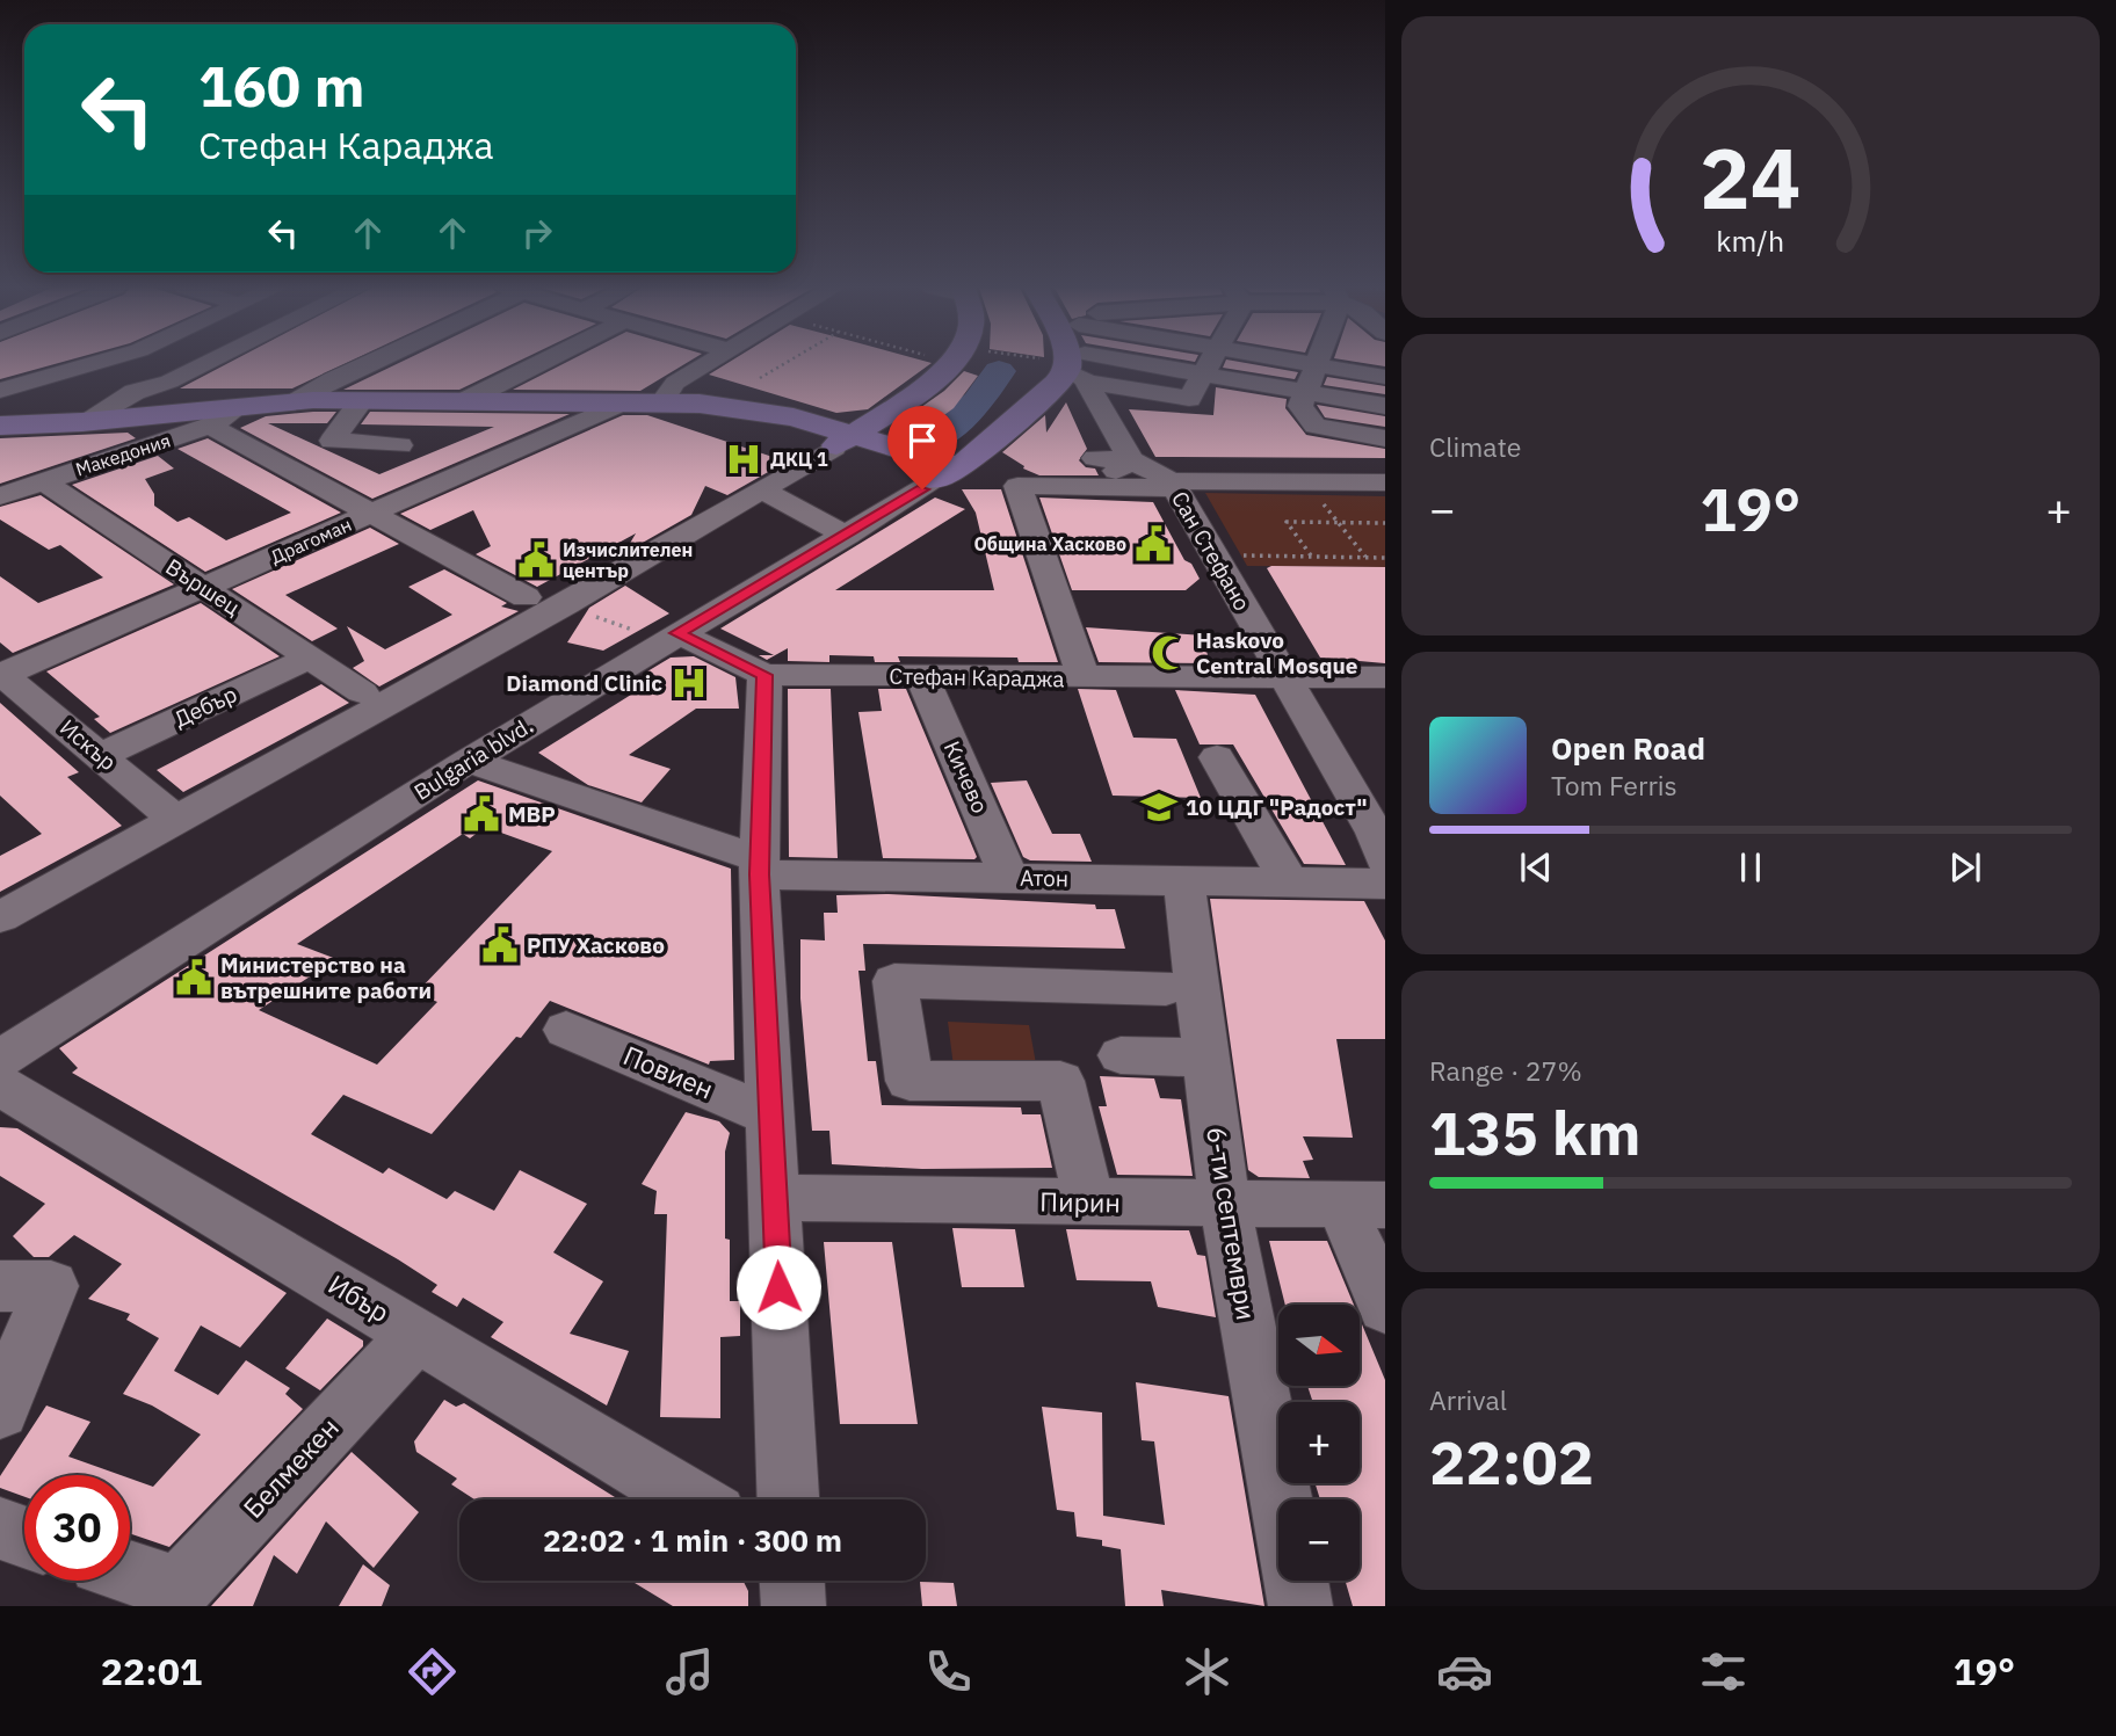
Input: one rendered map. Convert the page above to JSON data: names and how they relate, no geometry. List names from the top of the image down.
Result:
{
  "streets": {
    "main road": ["Bulgaria blvd."],
    "street": [
      "Македония",
      "Драгоман",
      "Сан Стефано",
      "Вършец",
      "Стефан Караджа",
      "Дебър",
      "Искър",
      "Кичево",
      "Атон",
      "Повиен",
      "Пирин",
      "6-ти септември",
      "Ибър",
      "Белмекен"
    ]
  },
  "crossings": [
    ["Македония", "Вършец"],
    ["Драгоман", "Вършец"],
    ["Драгоман", "Искър"],
    ["Сан Стефано", "Стефан Караджа"],
    ["Вършец", "Дебър"],
    ["Стефан Караджа", "Bulgaria blvd."],
    ["Стефан Караджа", "Кичево"],
    ["Дебър", "Искър"],
    ["Bulgaria blvd.", "Атон"],
    ["Кичево", "Атон"],
    ["Атон", "6-ти септември"],
    ["Пирин", "6-ти септември"],
    ["Ибър", "Белмекен"]
  ],
  "places": {
    "hospital": ["ДКЦ 1", "Diamond Clinic"],
    "public building": [
      "Община Хасково",
      "Изчислителен център",
      "МВР",
      "РПУ Хасково",
      "Министерство на вътрешните работи"
    ],
    "mosque": ["Haskovo Central Mosque"],
    "school or university": ["10 ЦДГ \"Радост\""]
  },
  "north": "right",
  "page": {
    "turn": ["160 m", "Стефан Караджа"],
    "tile": [
      "Climate",
      ["Range · 27%", "135 km"],
      ["Arrival", "22:02"]
    ],
    "heat": ["−", "19°", "+"],
    "song": ["Open Road", "Tom Ferris"],
    "map_buttons": ["+", "−"],
    "limit": "30",
    "trip": "22:02 · 1 min · 300 m",
    "tabs": ["22:01", "19°"],
    "gauge": ["24", "km/h"]
  }
}
